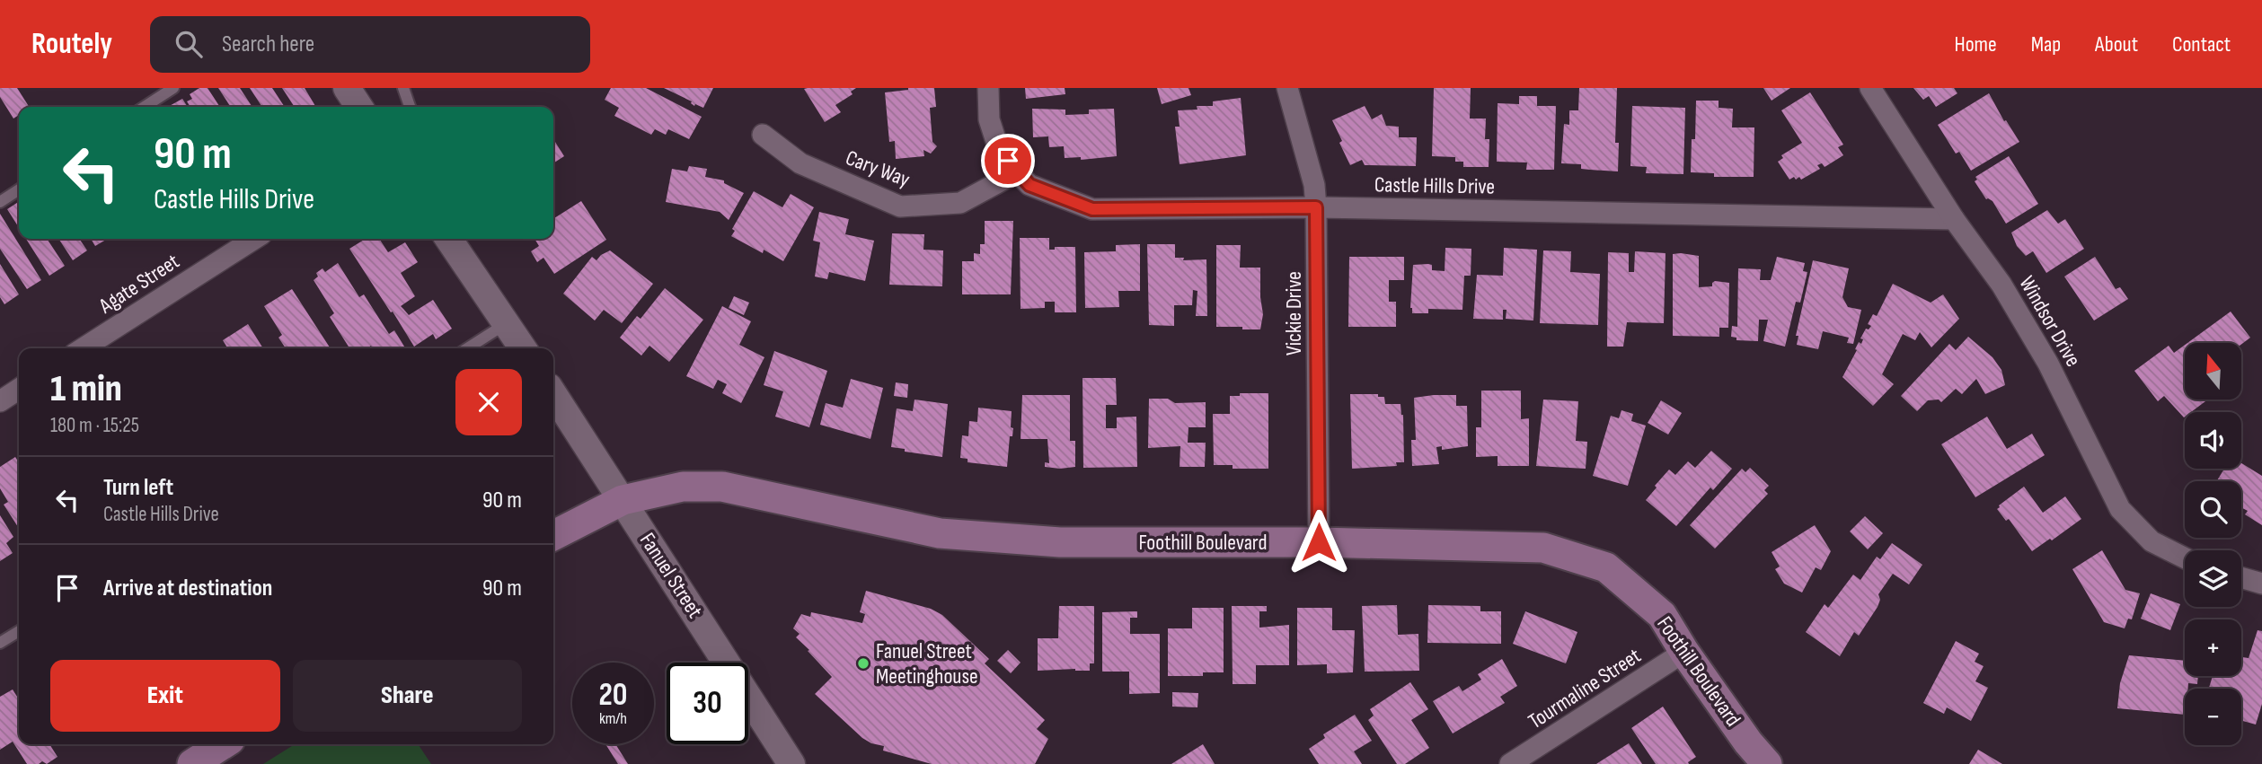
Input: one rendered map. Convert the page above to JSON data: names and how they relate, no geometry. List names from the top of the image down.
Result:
{
  "streets": {
    "main road": ["Foothill Boulevard"],
    "street": [
      "Cary Way",
      "Castle Hills Drive",
      "Agate Street",
      "Vickie Drive",
      "Windsor Drive",
      "Fanuel Street",
      "Tourmaline Street"
    ]
  },
  "crossings": [
    ["Cary Way", "Castle Hills Drive"],
    ["Castle Hills Drive", "Vickie Drive"],
    ["Castle Hills Drive", "Windsor Drive"],
    ["Vickie Drive", "Foothill Boulevard"],
    ["Foothill Boulevard", "Fanuel Street"],
    ["Foothill Boulevard", "Tourmaline Street"]
  ],
  "places": ["Fanuel Street Meetinghouse"],
  "north": "top",
  "page": {
    "header": "Routely",
    "search": "Search here",
    "nav": [
      "Home",
      "Map",
      "About",
      "Contact"
    ],
    "turn": ["90 m", "Castle Hills Drive"],
    "map_buttons": ["+", "−"],
    "heading": ["1 min", "180 m · 15:25"],
    "list": [
      {
        "name": "Turn left",
        "note": "Castle Hills Drive",
        "value": "90 m"
      },
      {
        "name": "Arrive at destination",
        "value": "90 m"
      }
    ],
    "buttons": ["Exit", "Share"],
    "speed": "20 km/h",
    "limit": "30"
  }
}
